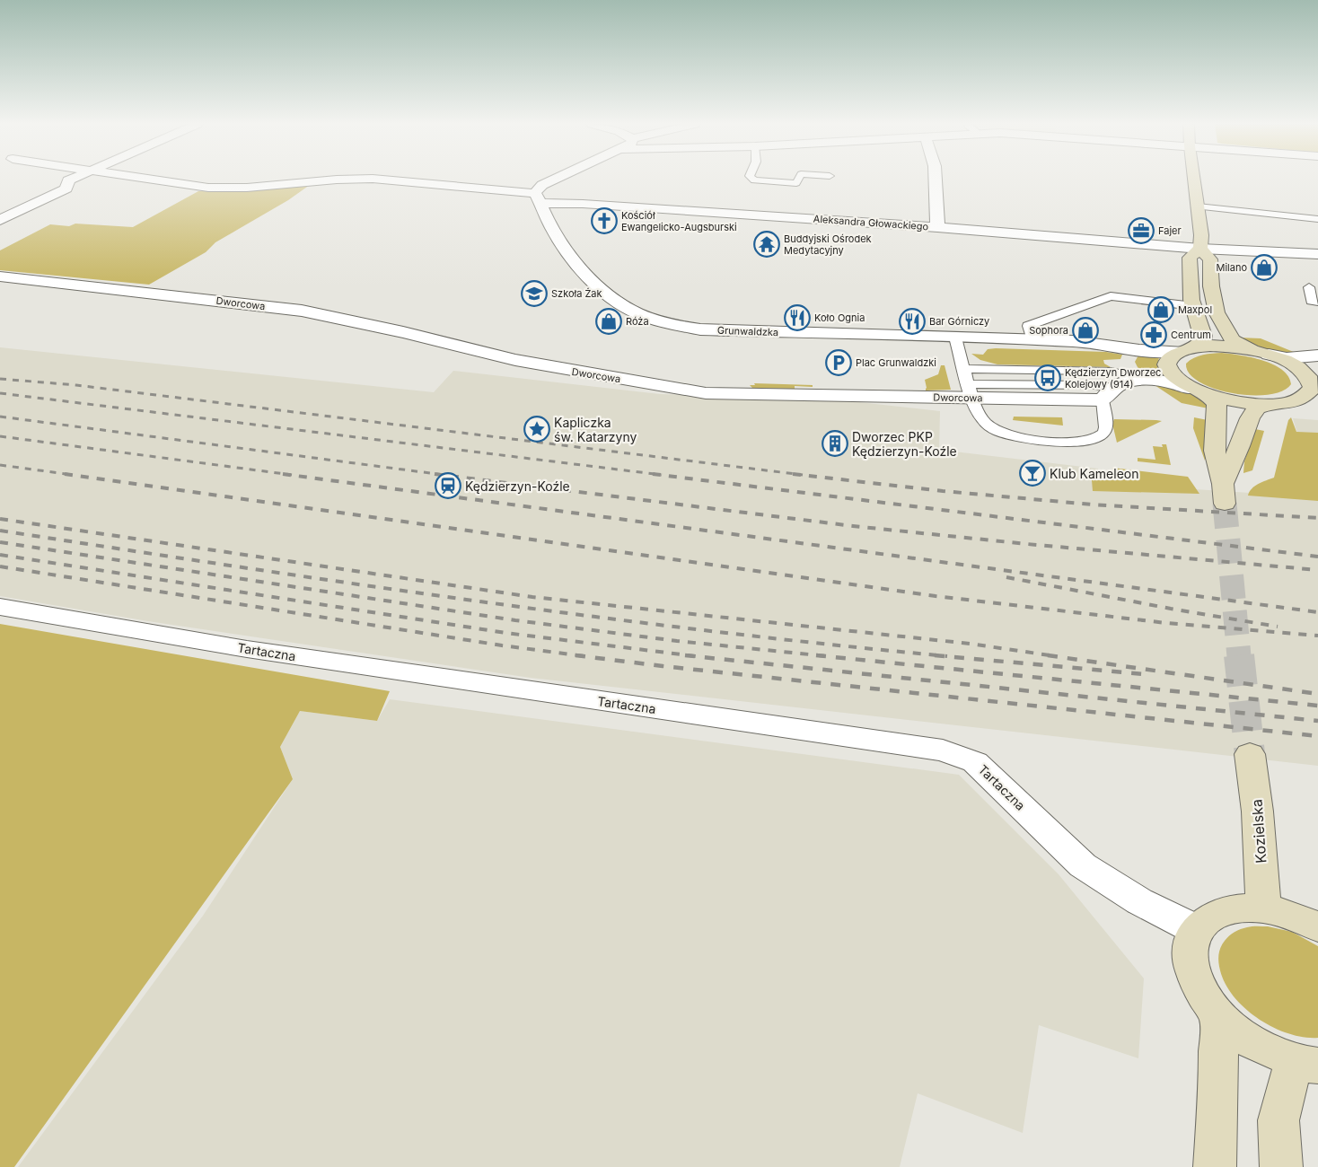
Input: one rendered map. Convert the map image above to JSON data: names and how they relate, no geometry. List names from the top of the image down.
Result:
{
  "streets": {
    "main road": ["Kozielska"],
    "street": [
      "Aleksandra Głowackiego",
      "Dworcowa",
      "Grunwaldzka",
      "Tartaczna"
    ]
  },
  "crossings": [
    ["Aleksandra Głowackiego", "Grunwaldzka"]
  ],
  "places": {
    "church": ["Kościół Ewangelicko-Augsburski"],
    "office": ["Fajer"],
    "temple": ["Buddyjski Ośrodek Medytacyjny"],
    "shop": [
      "Milano",
      "Maxpol",
      "Róża",
      "Sophora"
    ],
    "school or university": ["Szkoła Żak"],
    "restaurant": ["Koło Ognia", "Bar Górniczy"],
    "pharmacy": ["Centrum"],
    "parking": ["Plac Grunwaldzki"],
    "bus stop": ["Kędzierzyn Dworzec Kolejowy (914)"],
    "place": ["Kapliczka św. Katarzyny"],
    "building": ["Dworzec PKP Kędzierzyn-Koźle"],
    "bar": ["Klub Kameleon"],
    "station": ["Kędzierzyn-Koźle"]
  }
}
